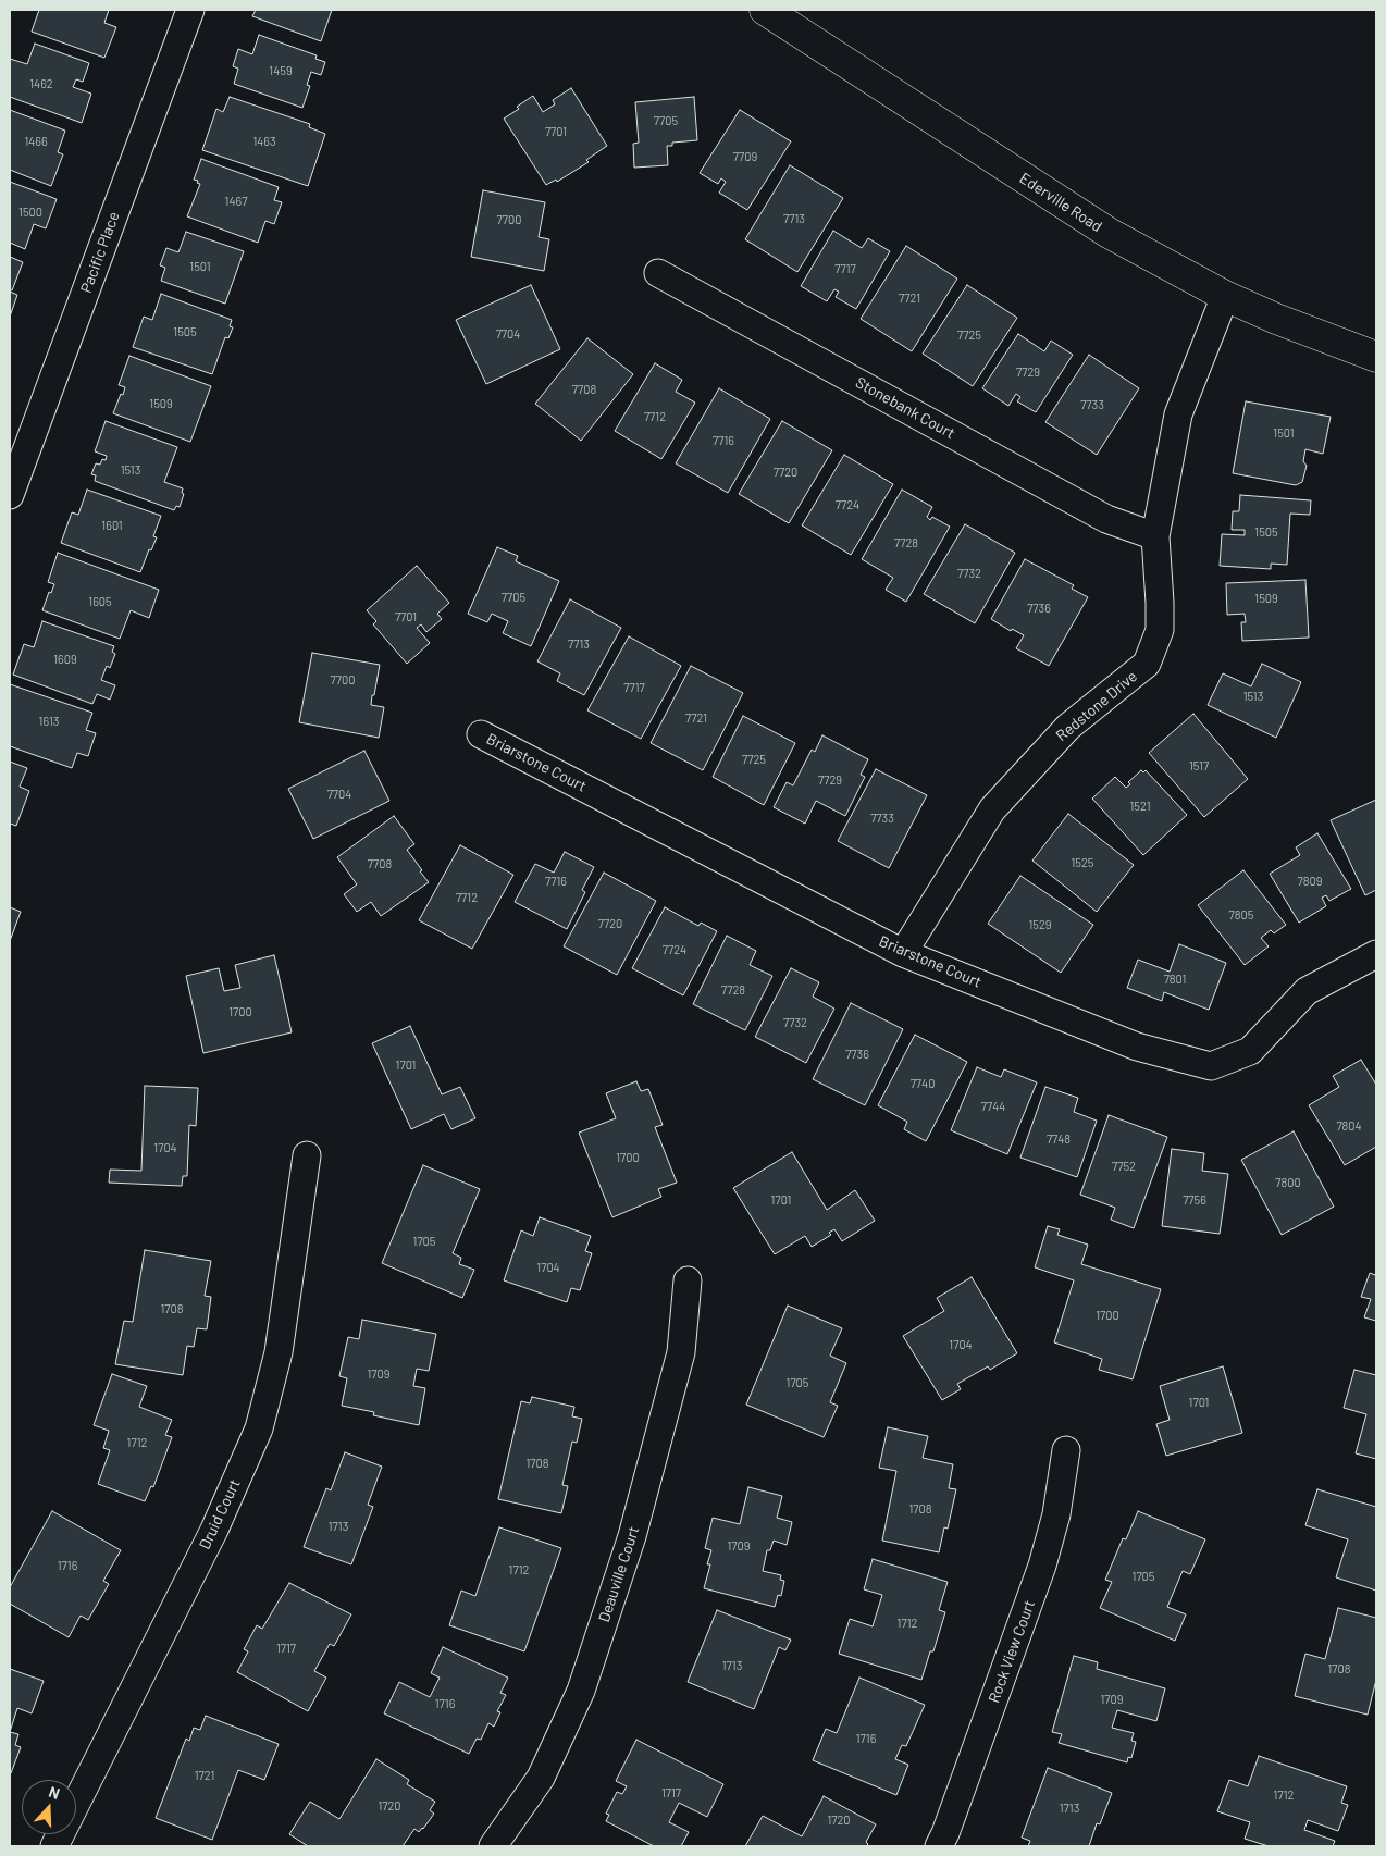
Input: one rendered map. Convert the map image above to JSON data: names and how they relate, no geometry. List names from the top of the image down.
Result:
{
  "streets": {
    "street": [
      "Ederville Road",
      "Pacific Place",
      "Stonebank Court",
      "Redstone Drive",
      "Briarstone Court",
      "Druid Court",
      "Deauville Court",
      "Rock View Court"
    ]
  },
  "crossings": [
    ["Ederville Road", "Redstone Drive"],
    ["Stonebank Court", "Redstone Drive"],
    ["Redstone Drive", "Briarstone Court"]
  ],
  "house_numbers": [
    "1459",
    "1462",
    "7705",
    "7701",
    "1466",
    "1463",
    "7709",
    "1467",
    "1500",
    "7713",
    "7700",
    "1501",
    "7717",
    "7721",
    "1505",
    "7704",
    "7725",
    "7729",
    "7708",
    "1509",
    "7733",
    "7712",
    "1501",
    "7716",
    "1513",
    "7720",
    "7724",
    "1601",
    "1505",
    "7728",
    "7732",
    "7705",
    "1509",
    "1605",
    "7736",
    "7701",
    "7713",
    "1609",
    "7700",
    "7717",
    "1513",
    "7721",
    "1613",
    "7725",
    "1517",
    "7729",
    "7704",
    "1521",
    "7733",
    "1525",
    "7708",
    "7716",
    "7809",
    "7712",
    "7805",
    "7720",
    "1529",
    "7724",
    "7801",
    "7728",
    "1700",
    "7732",
    "7736",
    "1701",
    "7740",
    "7744",
    "7804",
    "7748",
    "1704",
    "1700",
    "7752",
    "7800",
    "1701",
    "7756",
    "1705",
    "1704",
    "1708",
    "1700",
    "1704",
    "1709",
    "1705",
    "1701",
    "1712",
    "1708",
    "1708",
    "1713",
    "1709",
    "1716",
    "1712",
    "1705",
    "1712",
    "1717",
    "1713",
    "1708",
    "1709",
    "1716",
    "1716",
    "1721",
    "1717",
    "1712",
    "1720",
    "1713",
    "1720"
  ],
  "north": "top"
}
